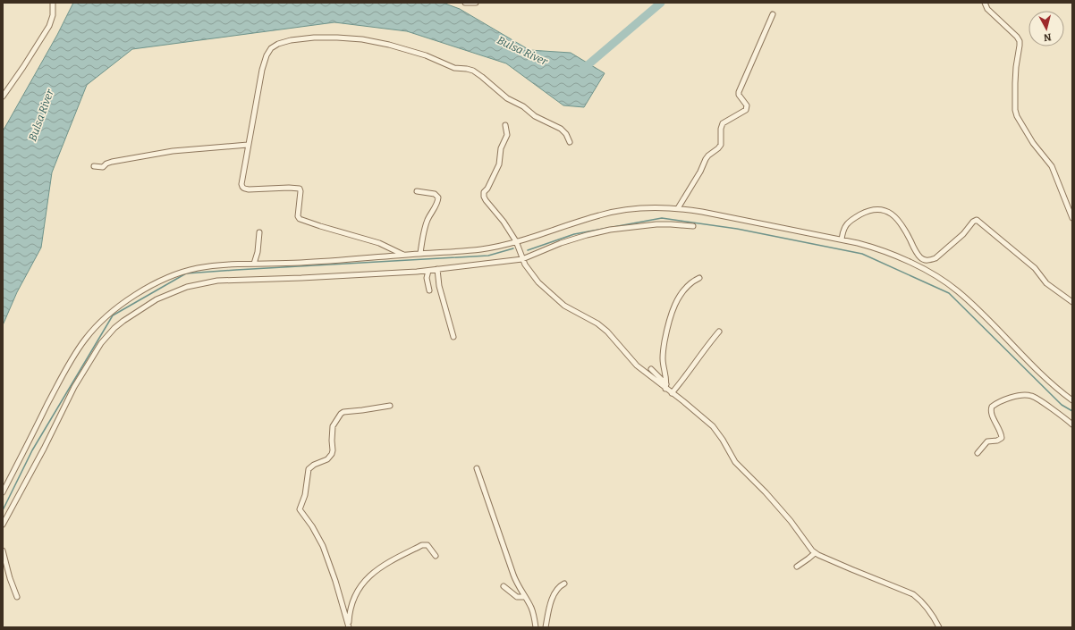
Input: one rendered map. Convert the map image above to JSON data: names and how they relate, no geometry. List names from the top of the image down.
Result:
{
  "water": ["Bulsa River"],
  "north": "bottom"
}
